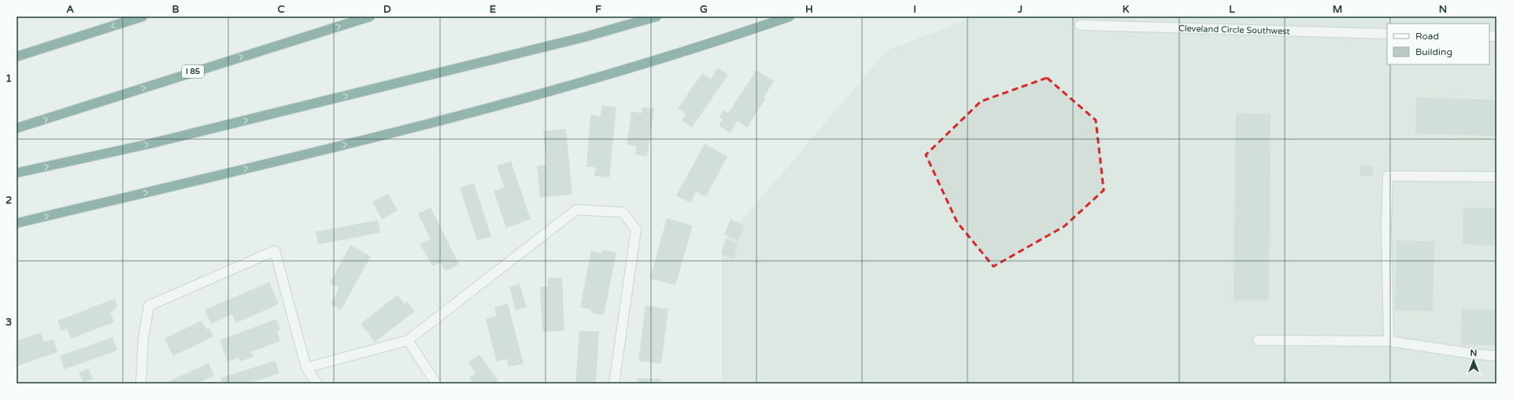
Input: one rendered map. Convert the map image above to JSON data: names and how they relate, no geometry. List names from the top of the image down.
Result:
{
  "streets": {
    "highway": ["I 85"],
    "street": ["Cleveland Circle Southwest"]
  },
  "legend": ["Road", "Building"],
  "north": "top",
  "grid": {
    "columns": [
      "A",
      "B",
      "C",
      "D",
      "E",
      "F",
      "G",
      "H",
      "I",
      "J",
      "K",
      "L",
      "M",
      "N"
    ],
    "rows": ["1", "2", "3"]
  }
}
